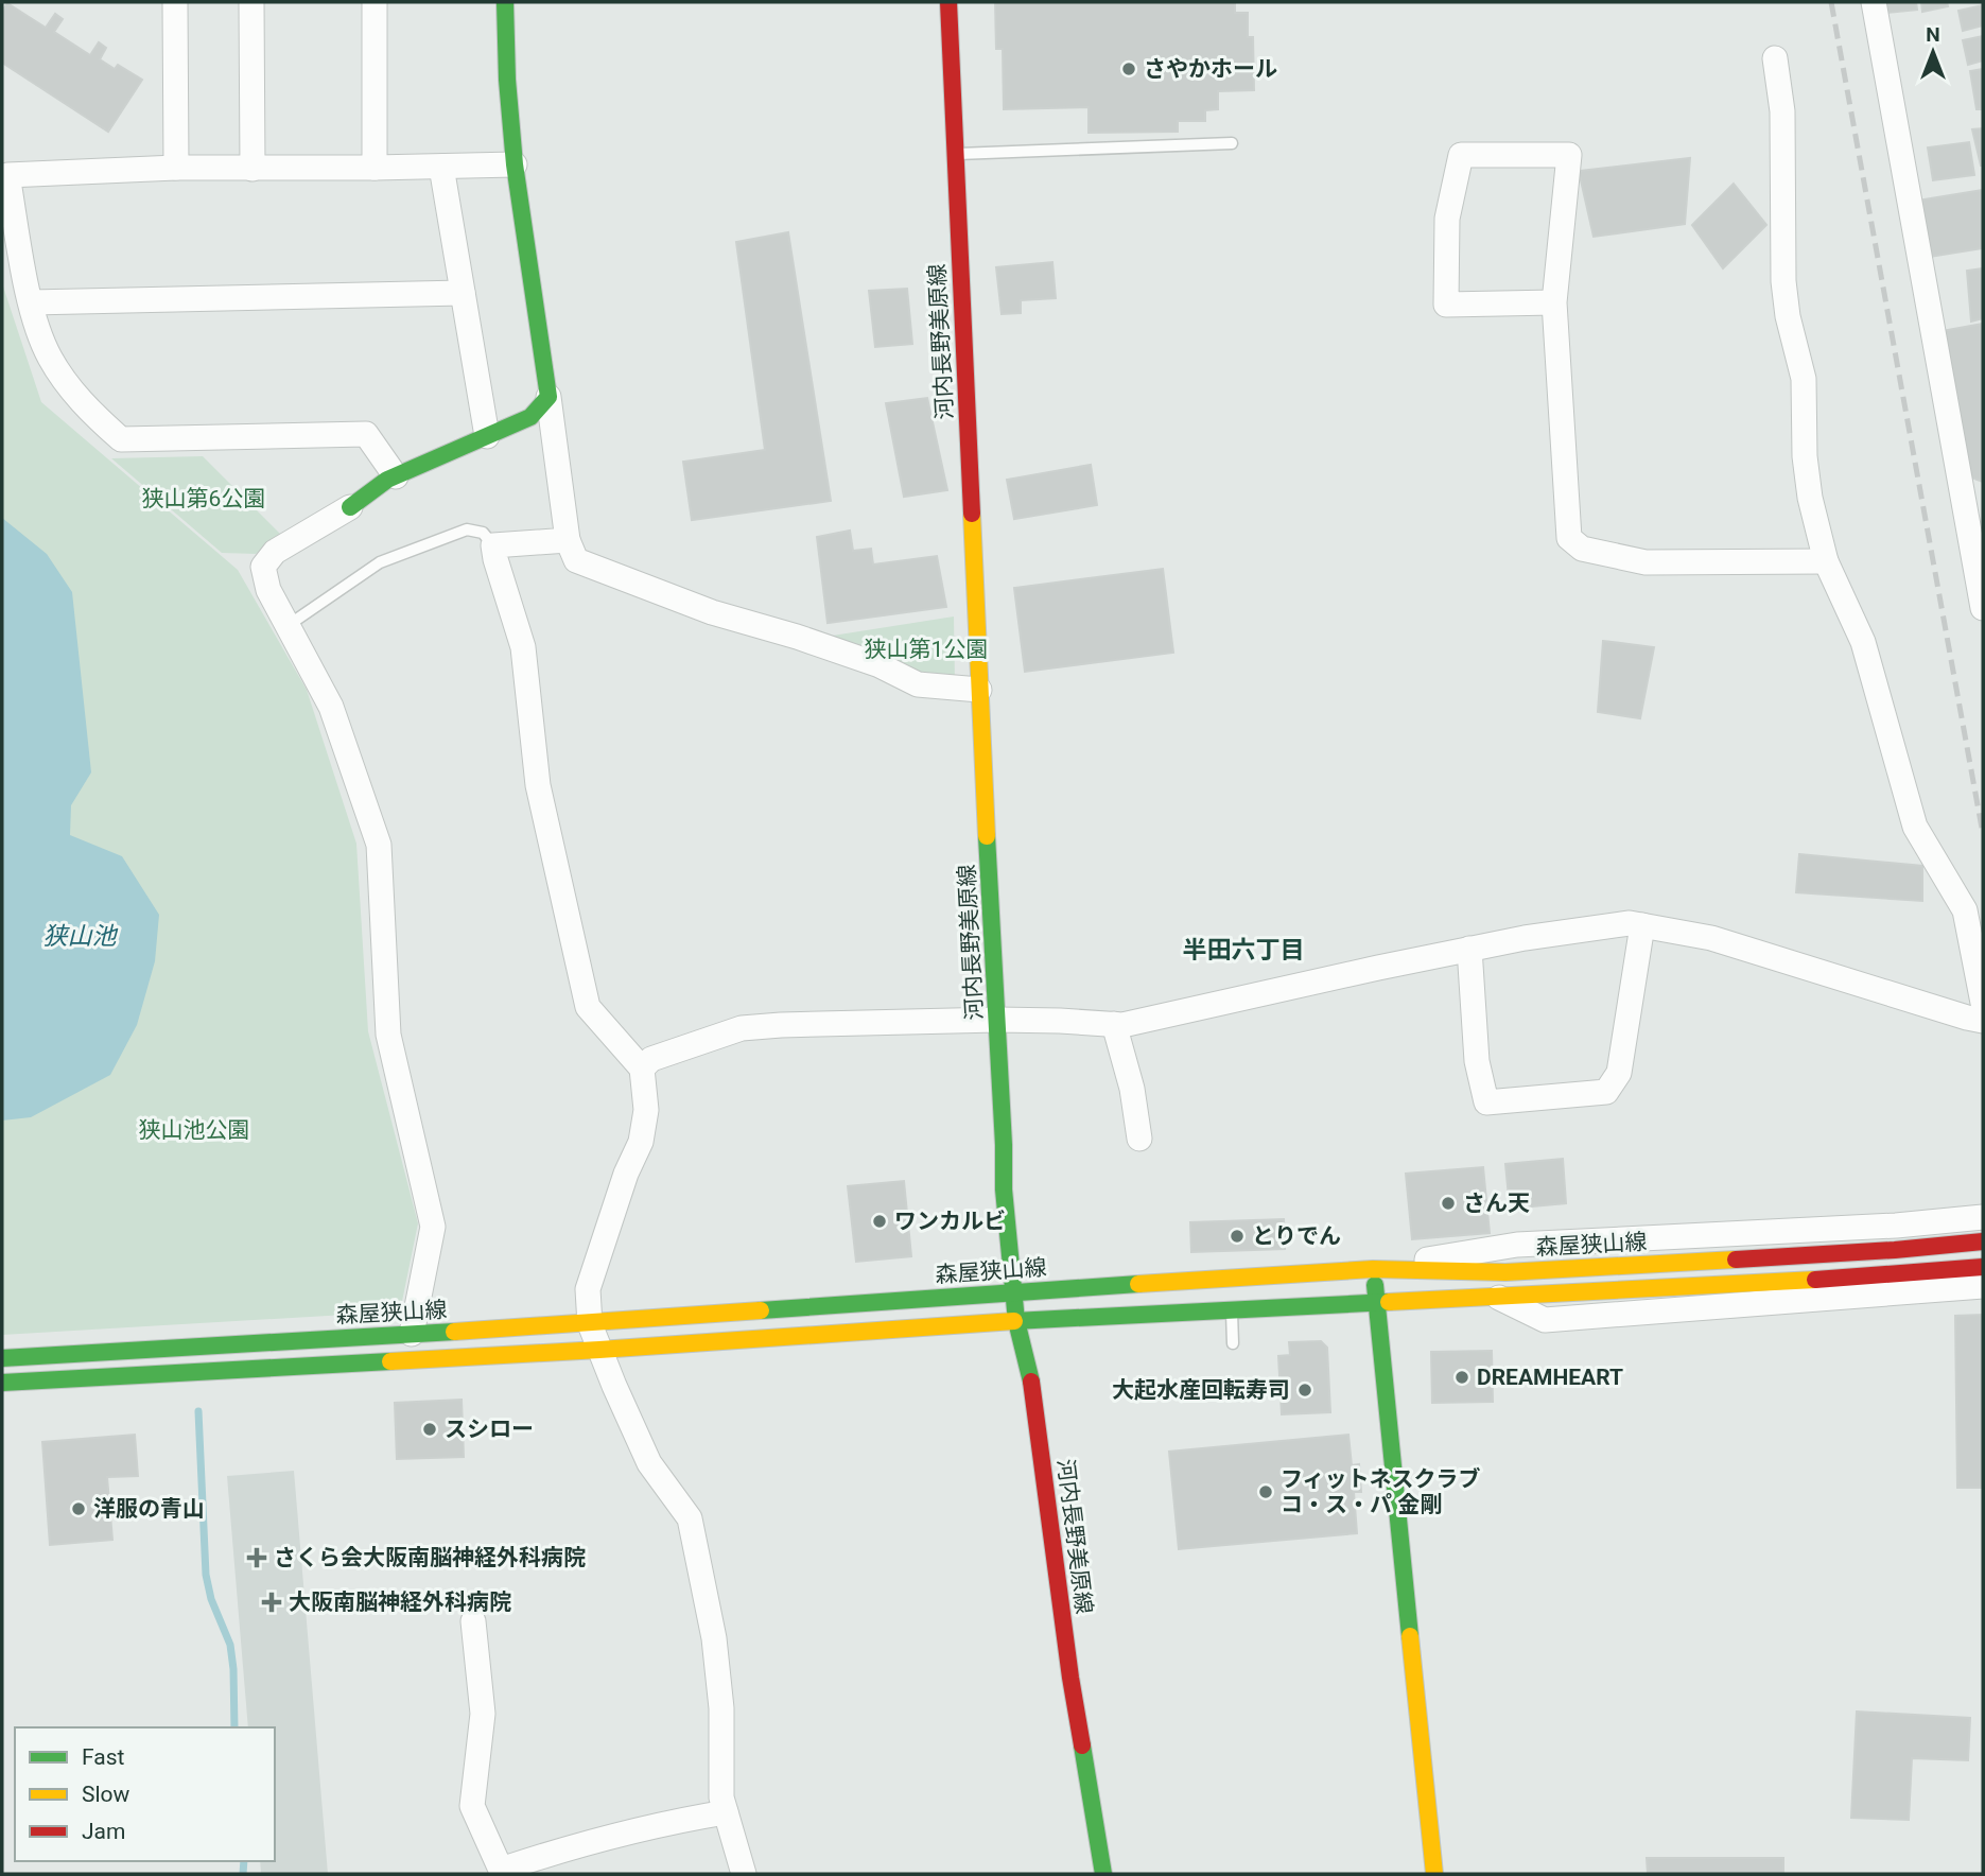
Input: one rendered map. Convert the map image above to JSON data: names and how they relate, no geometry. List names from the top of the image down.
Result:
{
  "streets": {
    "main road": ["河内長野美原線", "森屋狭山線"]
  },
  "crossings": [
    ["河内長野美原線", "森屋狭山線"]
  ],
  "districts": ["半田六丁目"],
  "water": ["狭山池"],
  "parks": ["狭山第6公園", "狭山第1公園", "狭山池公園"],
  "places": {
    "other": [
      "さやかホール",
      "さん天",
      "ワンカルビ",
      "とりでん",
      "DREAMHEART",
      "大起水産回転寿司",
      "スシロー",
      "フィットネスクラブ コ・ス・パ 金剛",
      "洋服の青山"
    ],
    "health": ["さくら会大阪南脳神経外科病院", "大阪南脳神経外科病院"]
  },
  "legend": ["Fast", "Slow", "Jam"],
  "north": "top"
}
